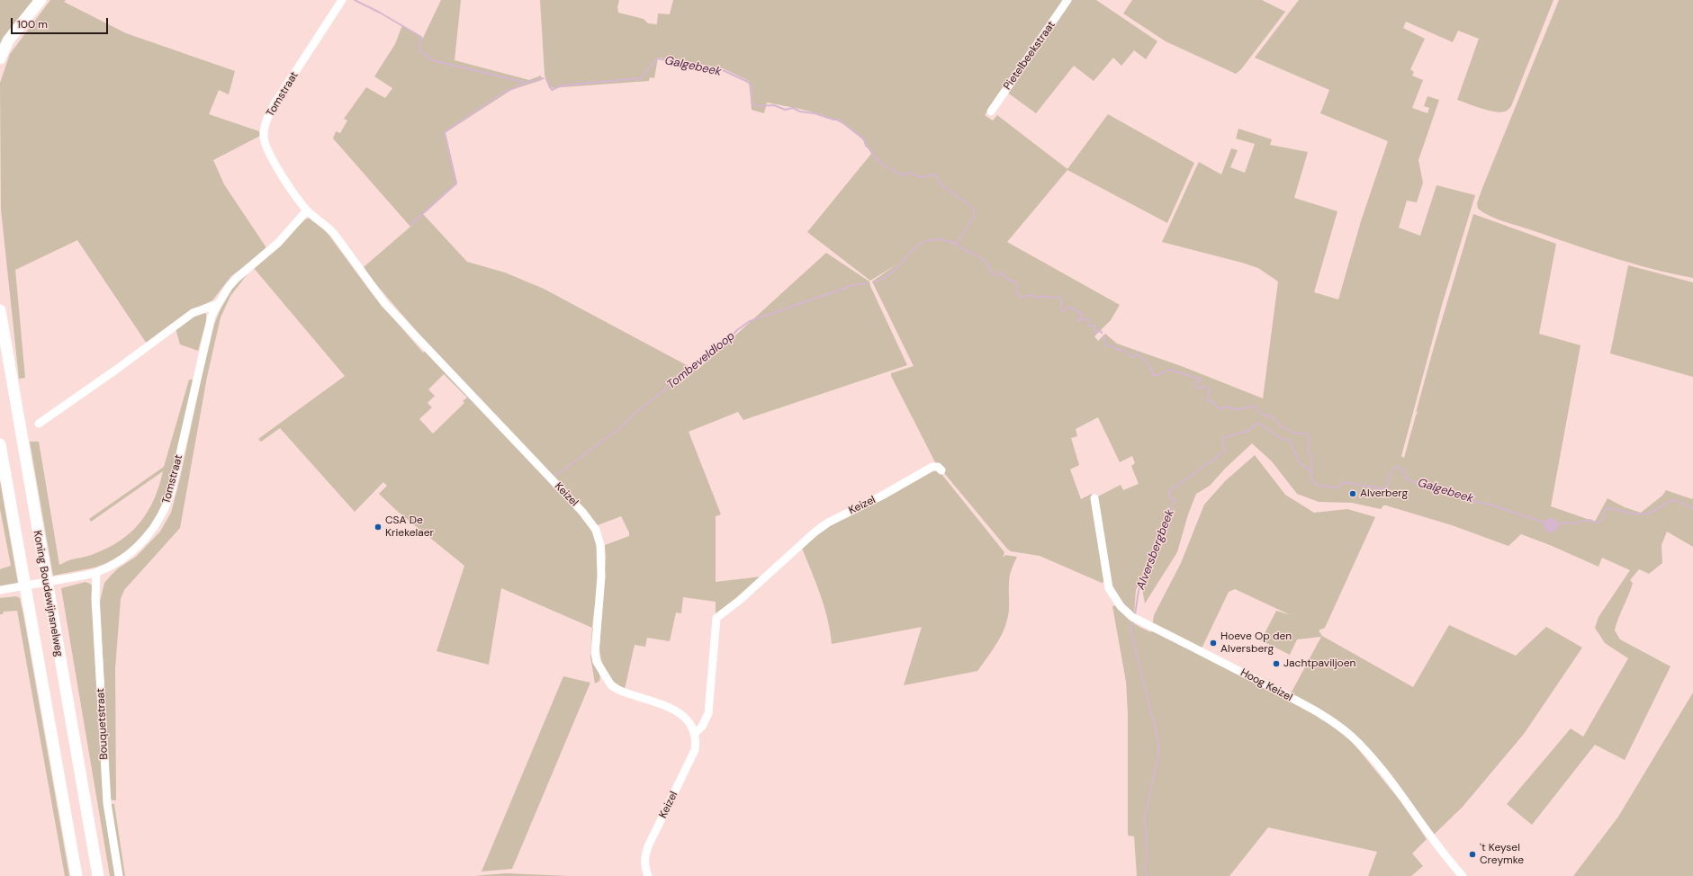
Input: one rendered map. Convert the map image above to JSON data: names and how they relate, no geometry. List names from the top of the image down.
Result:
{
  "streets": {
    "highway": ["Koning Boudewijnsnelweg"],
    "street": [
      "Pietelbeekstraat",
      "Tomstraat",
      "Keizel",
      "Hoog Keizel",
      "Bouquetstraat"
    ]
  },
  "crossings": [
    ["Tomstraat", "Keizel"],
    ["Tomstraat", "Bouquetstraat"]
  ],
  "water": ["Galgebeek", "Tombeveldloop", "Alversbergbeek"],
  "places": [
    "Alverberg",
    "CSA De Kriekelaer",
    "Hoeve Op den Alversberg",
    "Jachtpaviljoen",
    "'t Keysel Creymke"
  ],
  "scale_bar": "100 m"
}
